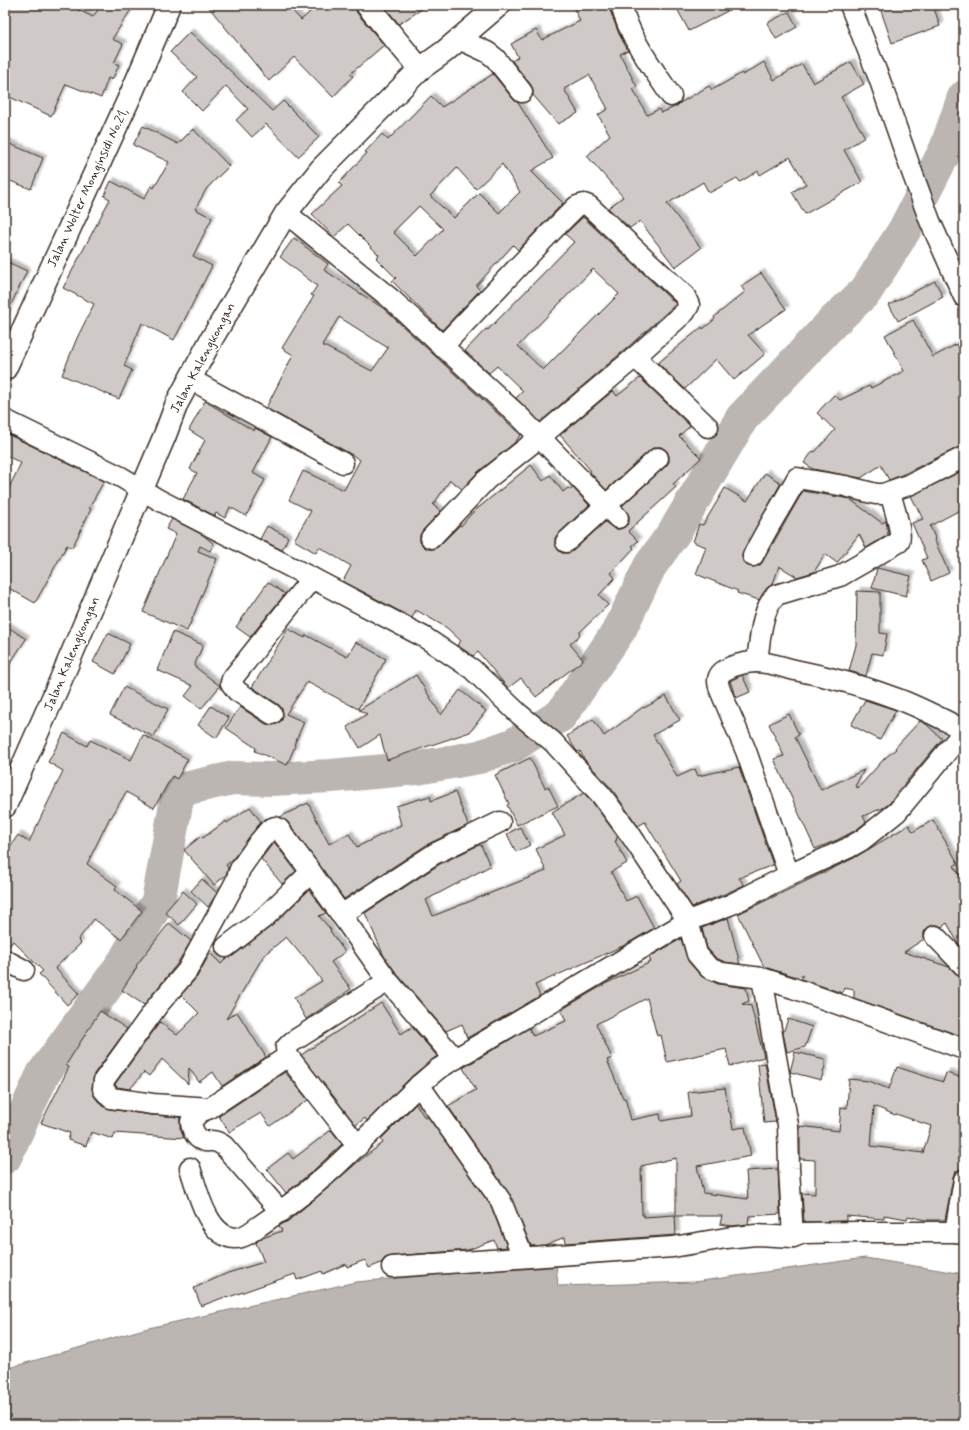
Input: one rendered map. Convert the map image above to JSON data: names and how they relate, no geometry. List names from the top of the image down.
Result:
{
  "streets": {
    "highway": ["Jalan Wolter Monginsidi No.21,", "Jalan Kalengkongan"]
  }
}
